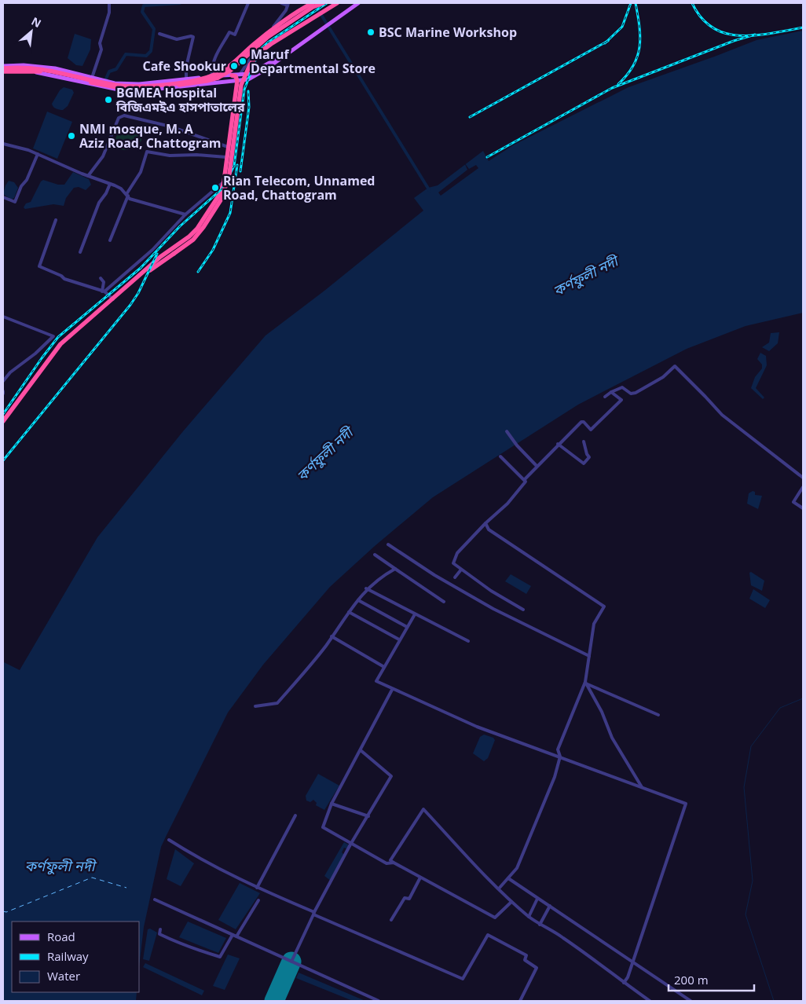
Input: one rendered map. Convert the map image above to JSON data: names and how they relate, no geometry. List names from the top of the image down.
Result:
{
  "water": ["কর্ণফুলী নদী"],
  "places": [
    "BSC Marine Workshop",
    "Maruf Departmental Store",
    "Cafe Shookur",
    "BGMEA Hospital বিজিএমইএ হাসপাতালের",
    "NMI mosque, M. A Aziz Road, Chattogram",
    "Rian Telecom, Unnamed Road, Chattogram"
  ],
  "legend": ["Road", "Railway", "Water"],
  "scale_bar": "200 m",
  "north": "top right"
}
